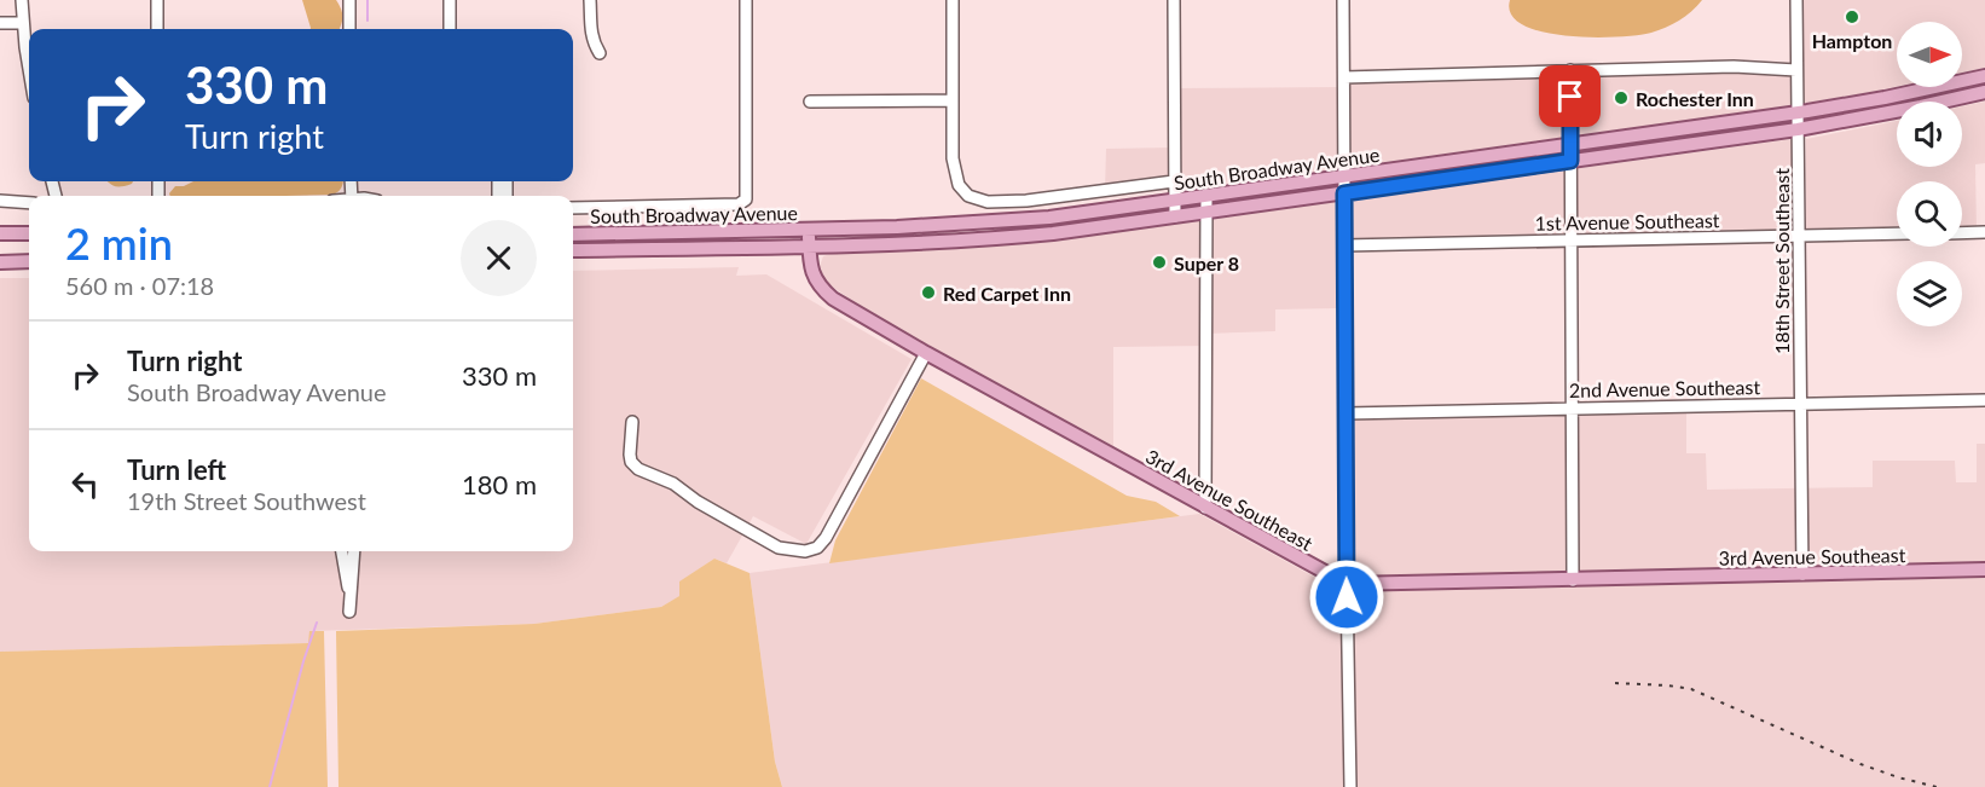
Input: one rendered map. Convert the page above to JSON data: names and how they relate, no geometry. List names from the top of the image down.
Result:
{
  "streets": {
    "main road": ["South Broadway Avenue", "3rd Avenue Southeast"],
    "street": ["1st Avenue Southeast", "18th Street Southeast", "2nd Avenue Southeast"]
  },
  "crossings": [
    ["South Broadway Avenue", "18th Street Southeast"],
    ["South Broadway Avenue", "3rd Avenue Southeast"],
    ["1st Avenue Southeast", "18th Street Southeast"],
    ["18th Street Southeast", "2nd Avenue Southeast"],
    ["18th Street Southeast", "3rd Avenue Southeast"]
  ],
  "places": [
    "Hampton",
    "Rochester Inn",
    "Super 8",
    "Red Carpet Inn"
  ],
  "north": "right",
  "page": {
    "turn": ["330 m", "Turn right"],
    "heading": ["2 min", "560 m · 07:18"],
    "list": [
      {
        "name": "Turn right",
        "note": "South Broadway Avenue",
        "value": "330 m"
      },
      {
        "name": "Turn left",
        "note": "19th Street Southwest",
        "value": "180 m"
      }
    ]
  }
}
